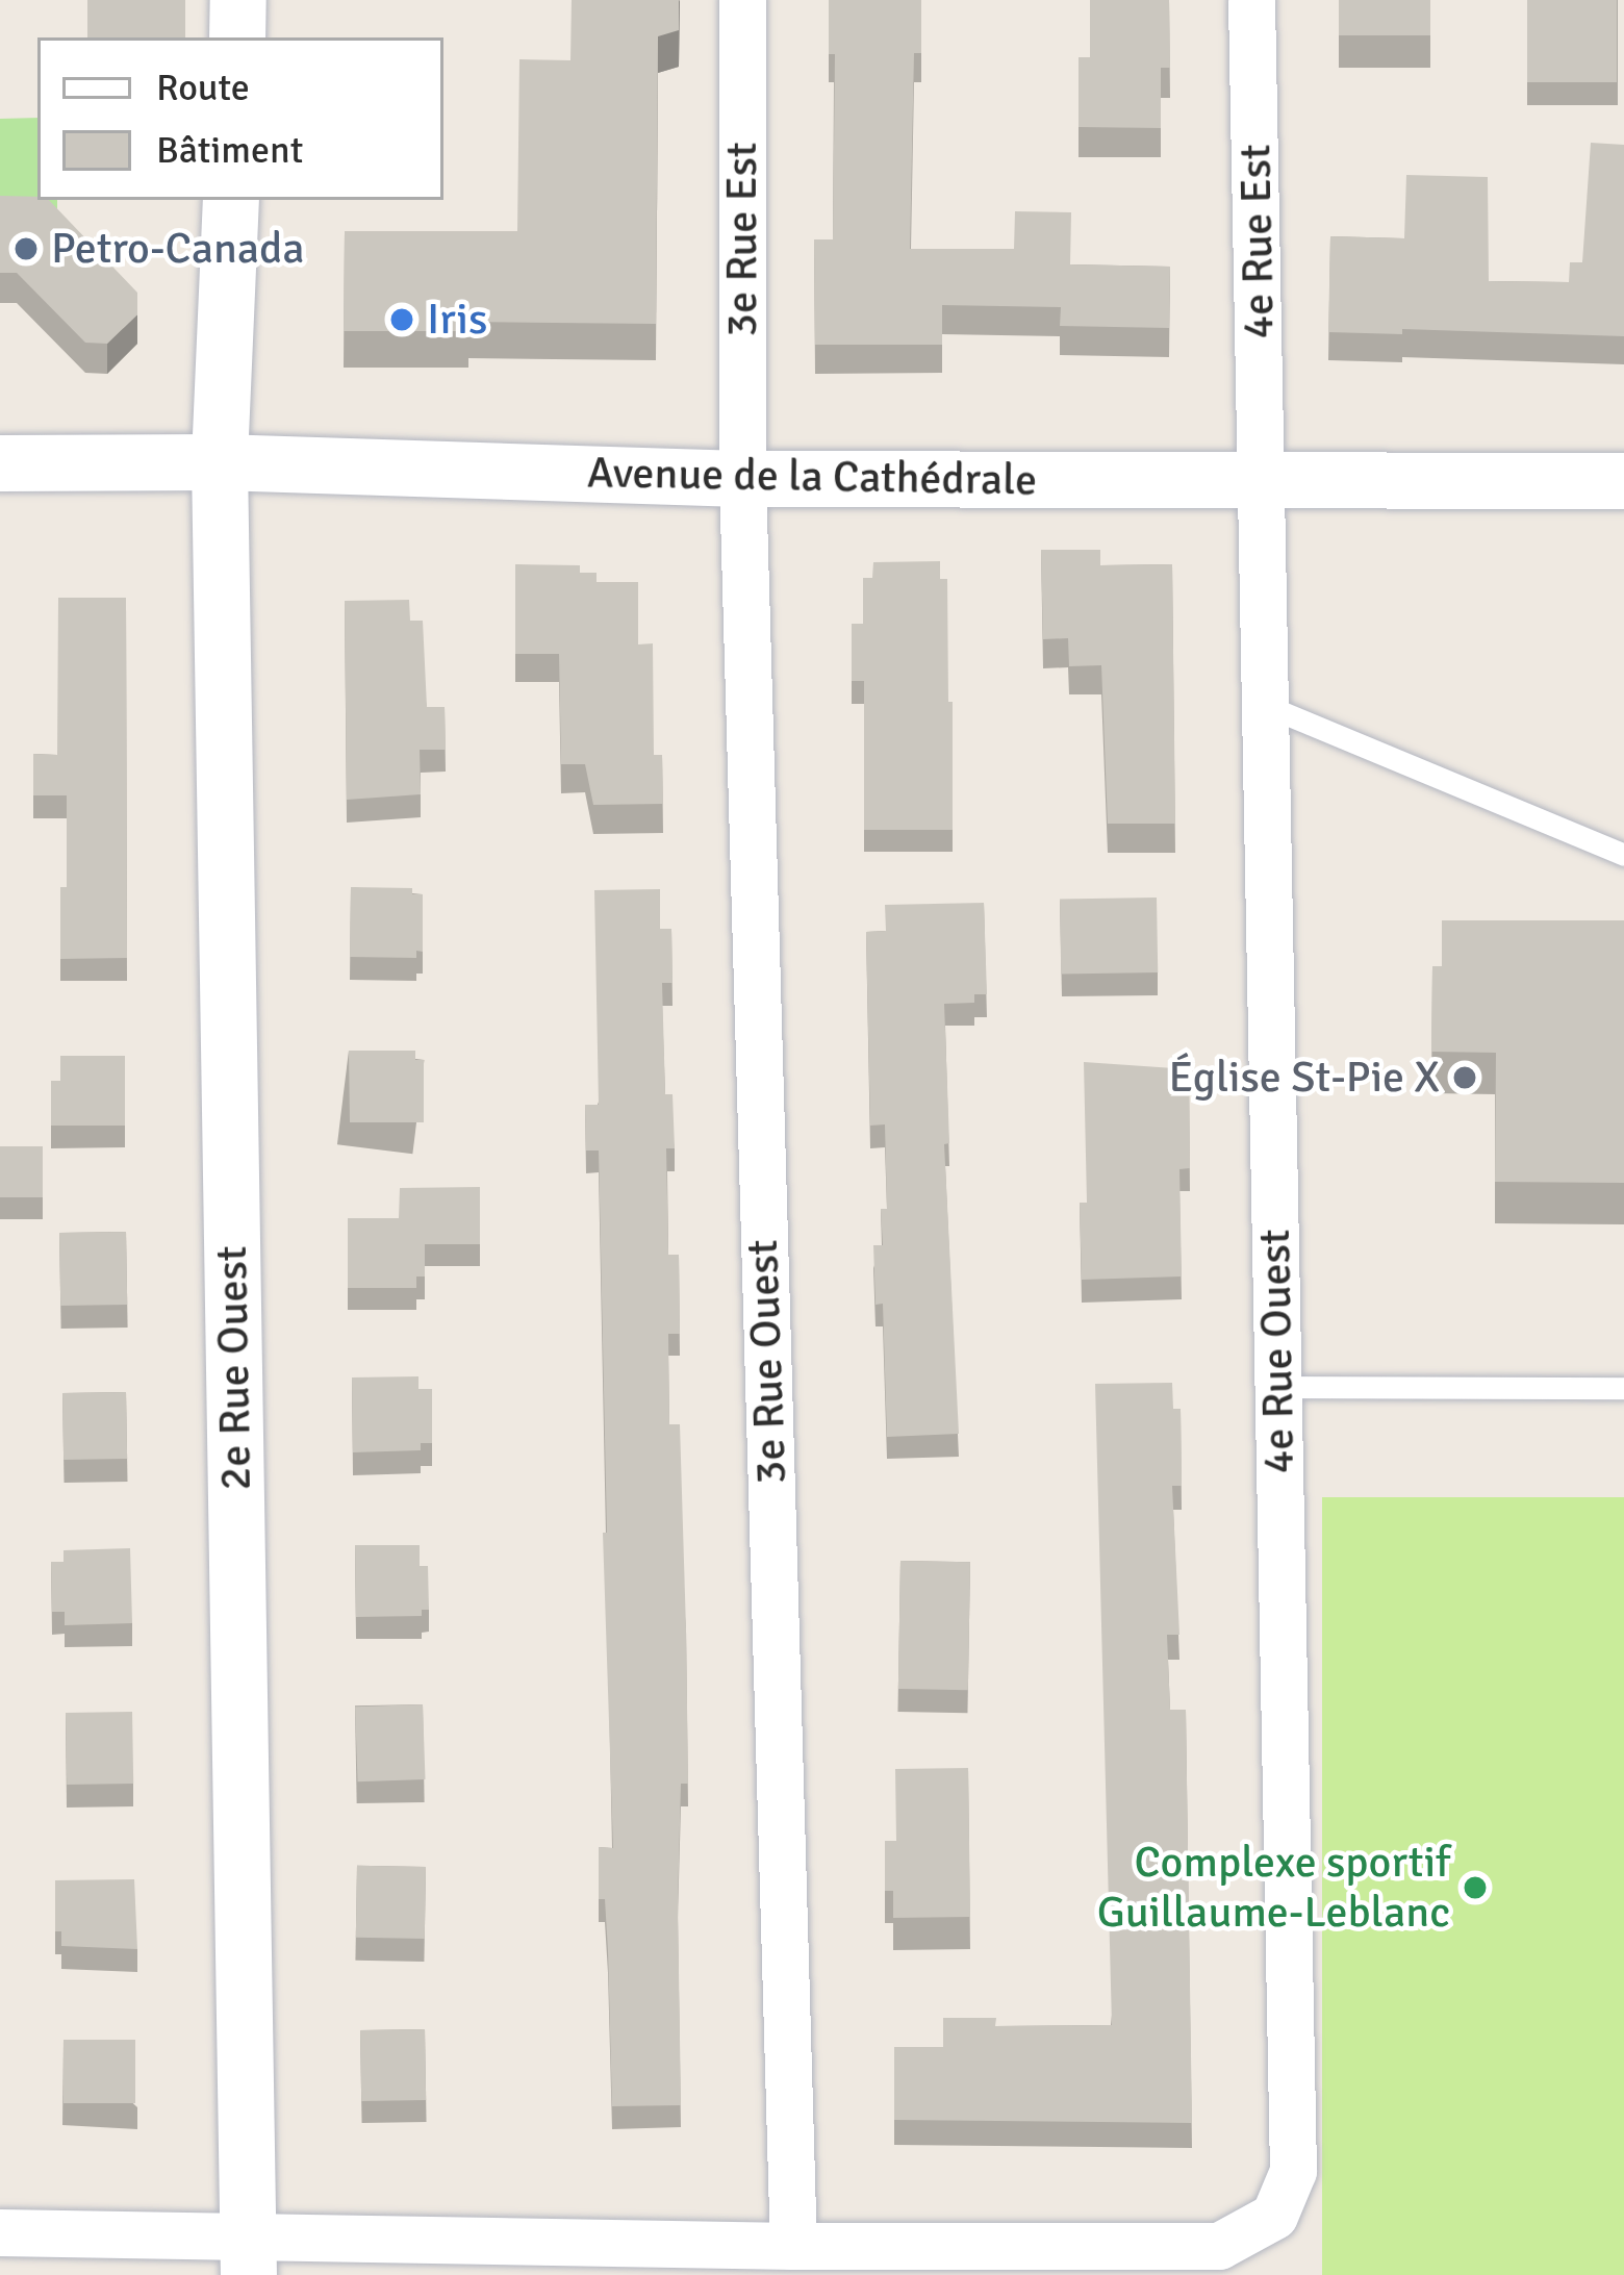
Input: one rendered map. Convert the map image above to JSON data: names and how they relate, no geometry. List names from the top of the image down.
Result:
{
  "streets": {
    "street": [
      "3e Rue Est",
      "4e Rue Est",
      "Avenue de la Cathédrale",
      "4e Rue Ouest",
      "3e Rue Ouest",
      "2e Rue Ouest"
    ]
  },
  "crossings": [
    ["3e Rue Est", "Avenue de la Cathédrale"],
    ["3e Rue Est", "3e Rue Ouest"],
    ["4e Rue Est", "Avenue de la Cathédrale"],
    ["4e Rue Est", "4e Rue Ouest"],
    ["Avenue de la Cathédrale", "4e Rue Ouest"],
    ["Avenue de la Cathédrale", "3e Rue Ouest"],
    ["Avenue de la Cathédrale", "2e Rue Ouest"],
    ["4e Rue Ouest", "3e Rue Ouest"]
  ],
  "places": [
    "Petro-Canada",
    "Iris",
    "Église St-Pie X",
    "Complexe sportif Guillaume-Leblanc"
  ],
  "legend": ["Route", "Bâtiment"]
}
